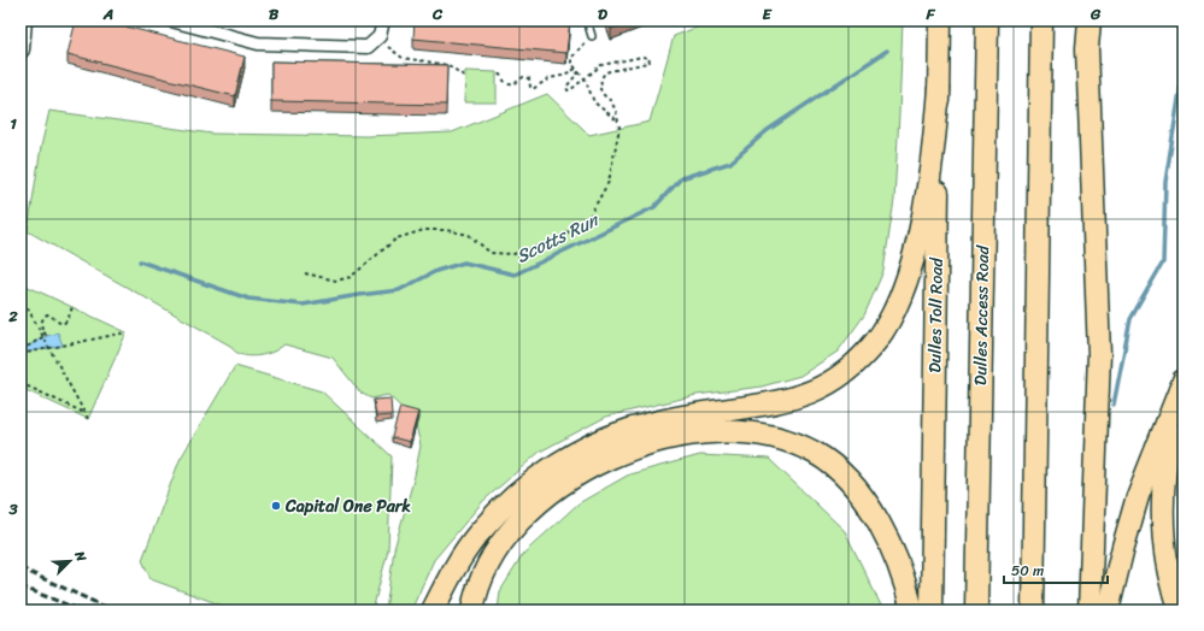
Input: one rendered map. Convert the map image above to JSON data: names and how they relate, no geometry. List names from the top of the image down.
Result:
{
  "streets": {
    "highway": ["Dulles Toll Road", "Dulles Access Road"]
  },
  "water": ["Scotts Run"],
  "places": ["Capital One Park"],
  "scale_bar": "50 m",
  "north": "top right",
  "grid": {
    "columns": [
      "A",
      "B",
      "C",
      "D",
      "E",
      "F",
      "G"
    ],
    "rows": ["1", "2", "3"]
  }
}
